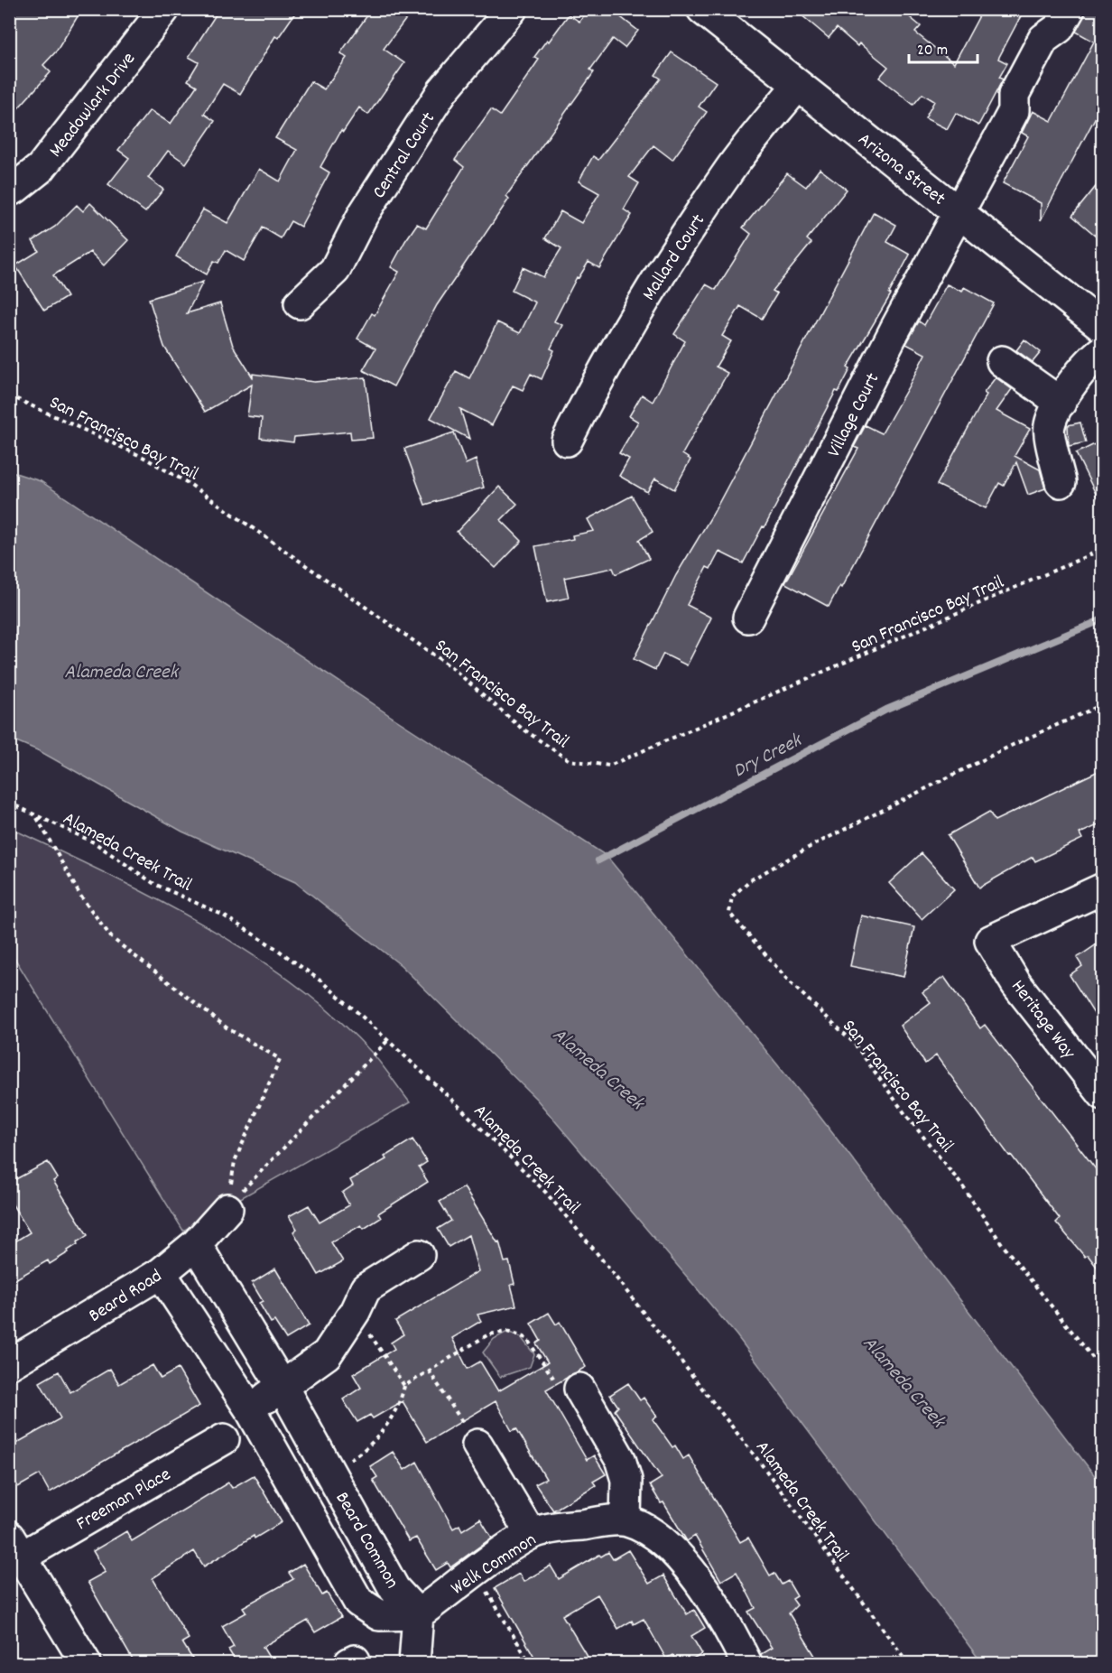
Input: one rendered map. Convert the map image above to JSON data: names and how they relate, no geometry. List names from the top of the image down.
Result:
{
  "streets": {
    "street": [
      "Meadowlark Drive",
      "Central Court",
      "Arizona Street",
      "Mallard Court",
      "Village Court",
      "Heritage Way",
      "Beard Road",
      "Freeman Place",
      "Beard Common",
      "Welk Common"
    ],
    "path": ["San Francisco Bay Trail", "Alameda Creek Trail"]
  },
  "crossings": [
    ["Arizona Street", "Mallard Court"],
    ["Arizona Street", "Village Court"],
    ["Beard Road", "Beard Common"],
    ["Beard Common", "Welk Common"]
  ],
  "water": ["Alameda Creek", "Dry Creek"],
  "scale_bar": "20 m"
}
